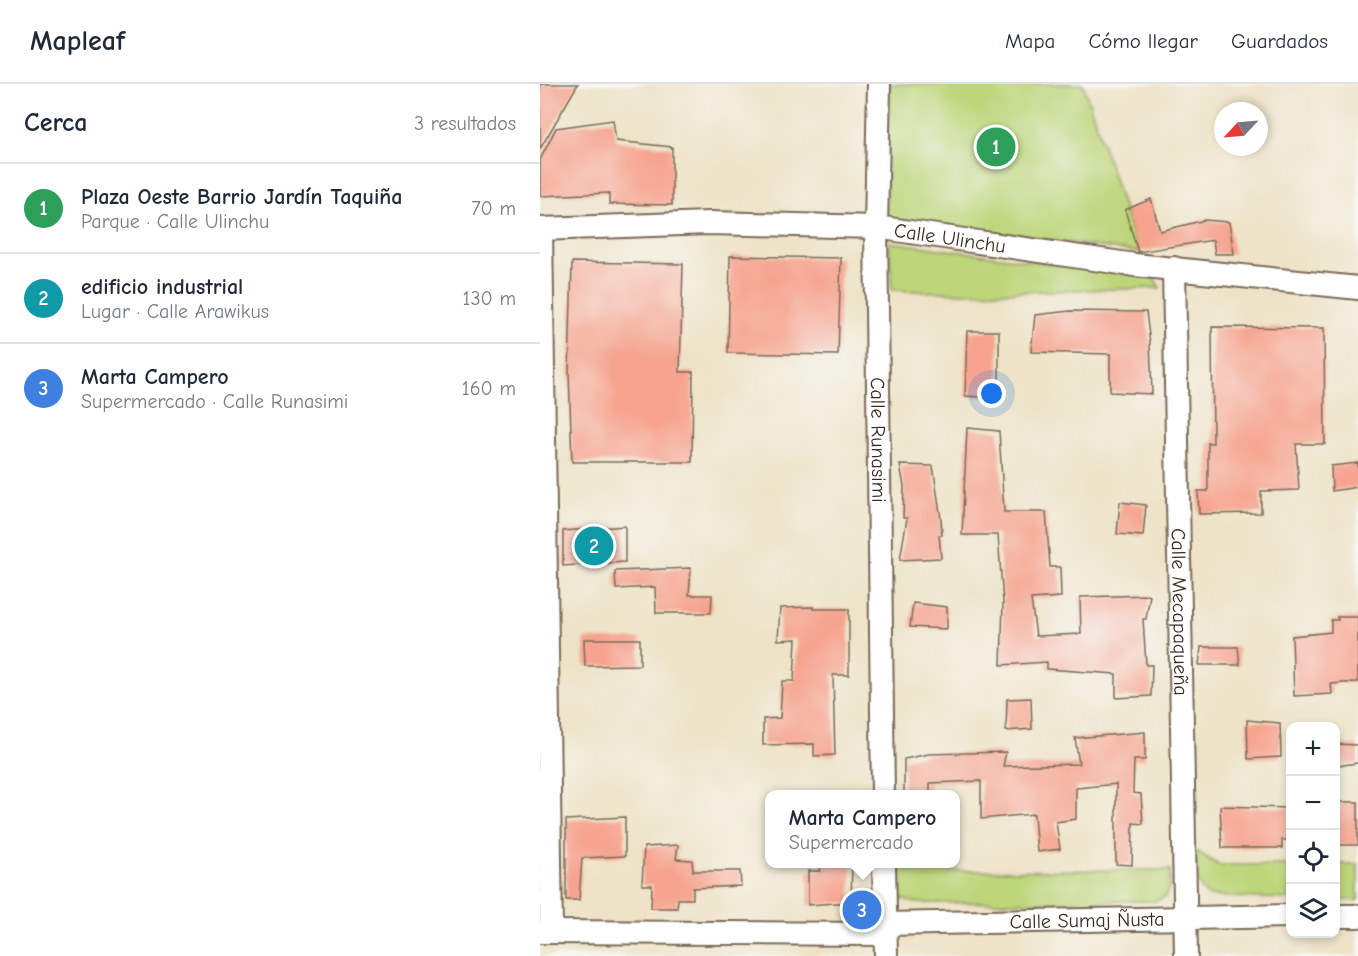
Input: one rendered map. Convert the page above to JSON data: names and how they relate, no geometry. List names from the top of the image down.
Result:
{
  "streets": {
    "street": [
      "Calle Ulinchu",
      "Calle Runasimi",
      "Calle Mecapaqueña",
      "Calle Sumaj Ñusta"
    ]
  },
  "crossings": [
    ["Calle Ulinchu", "Calle Runasimi"],
    ["Calle Ulinchu", "Calle Mecapaqueña"],
    ["Calle Mecapaqueña", "Calle Sumaj Ñusta"]
  ],
  "north": "bottom left",
  "page": {
    "header": "Mapleaf",
    "nav": ["Mapa", "Cómo llegar", "Guardados"],
    "heading": ["Cerca", "3 resultados"],
    "pins": ["1", "2", "3"],
    "list": [
      {
        "mark": "1",
        "name": "Plaza Oeste Barrio Jardín Taquiña",
        "note": "Parque · Calle Ulinchu",
        "value": "70 m"
      },
      {
        "mark": "2",
        "name": "edificio industrial",
        "note": "Lugar · Calle Arawikus",
        "value": "130 m"
      },
      {
        "mark": "3",
        "name": "Marta Campero",
        "note": "Supermercado · Calle Runasimi",
        "value": "160 m"
      }
    ],
    "map_buttons": ["+", "−"],
    "popup": ["Marta Campero", "Supermercado"]
  }
}
